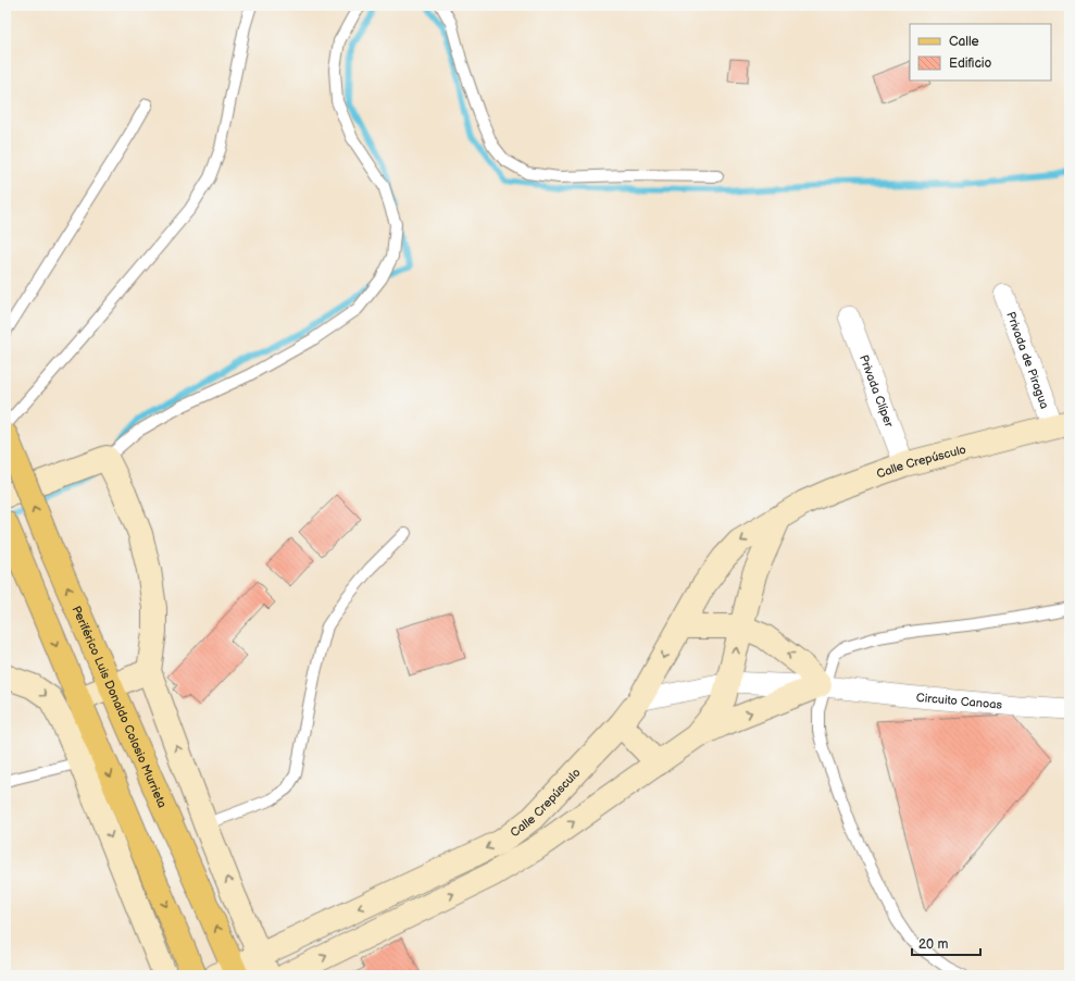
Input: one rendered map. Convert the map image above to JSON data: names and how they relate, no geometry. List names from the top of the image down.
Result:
{
  "streets": {
    "main road": ["Periférico Luis Donaldo Colosio Murrieta"],
    "street": [
      "Privada de Piragua",
      "Privada Clíper",
      "Calle Crepúsculo",
      "Circuito Canoas"
    ]
  },
  "crossings": [
    ["Privada de Piragua", "Calle Crepúsculo"],
    ["Privada Clíper", "Calle Crepúsculo"],
    ["Calle Crepúsculo", "Circuito Canoas"],
    ["Calle Crepúsculo", "Periférico Luis Donaldo Colosio Murrieta"]
  ],
  "legend": ["Calle", "Edificio"],
  "scale_bar": "20 m"
}
